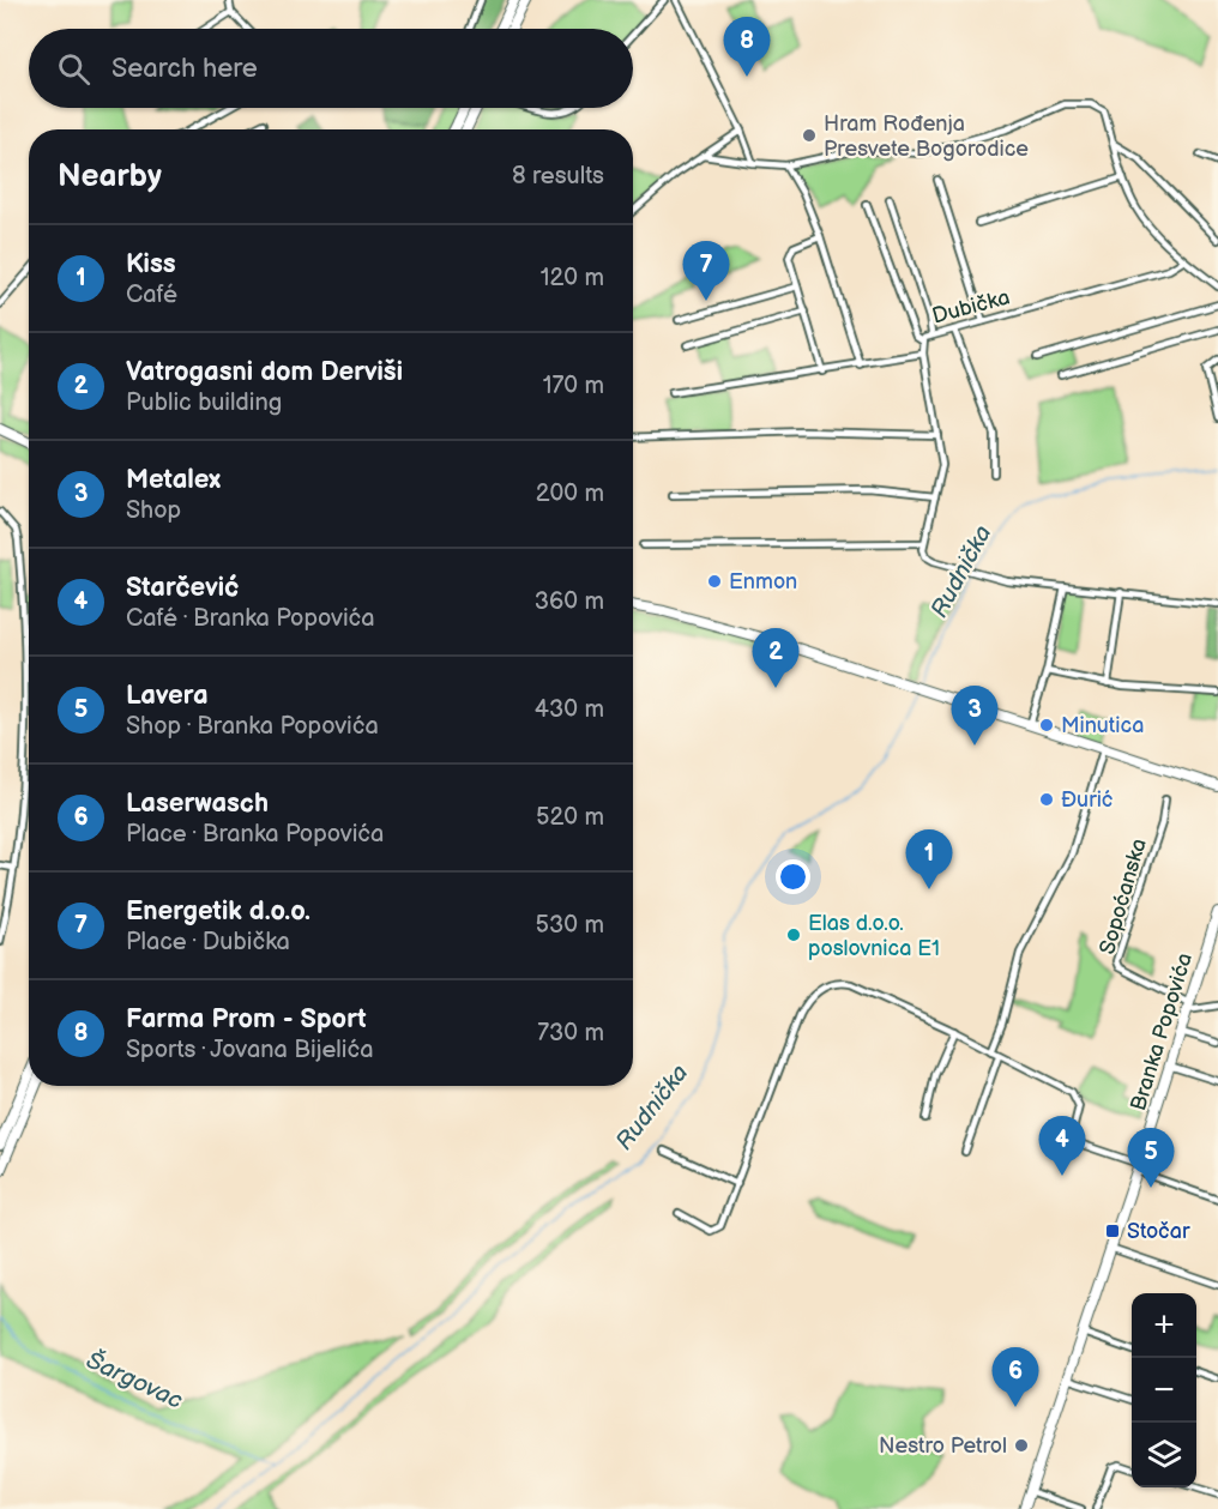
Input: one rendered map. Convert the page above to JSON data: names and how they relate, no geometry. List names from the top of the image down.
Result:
{
  "streets": {
    "main road": ["Branka Popovića"],
    "street": ["Dubička", "Sopoćanska"]
  },
  "crossings": [
    ["Sopoćanska", "Branka Popovića"]
  ],
  "water": ["Rudnička", "Šargovac"],
  "places": {
    "other": [
      "Hram Rođenja Presvete Bogorodice",
      "Enmon",
      "Minutica",
      "Đurić",
      "Elas d.o.o. poslovnica E1",
      "Nestro Petrol"
    ],
    "transit": ["Stočar"]
  },
  "page": {
    "pins": [
      "8",
      "7",
      "2",
      "3",
      "1",
      "4",
      "5",
      "6"
    ],
    "search": "Search here",
    "heading": ["Nearby", "8 results"],
    "list": [
      {
        "mark": "1",
        "name": "Kiss",
        "note": "Café",
        "value": "120 m"
      },
      {
        "mark": "2",
        "name": "Vatrogasni dom Derviši",
        "note": "Public building",
        "value": "170 m"
      },
      {
        "mark": "3",
        "name": "Metalex",
        "note": "Shop",
        "value": "200 m"
      },
      {
        "mark": "4",
        "name": "Starčević",
        "note": "Café · Branka Popovića",
        "value": "360 m"
      },
      {
        "mark": "5",
        "name": "Lavera",
        "note": "Shop · Branka Popovića",
        "value": "430 m"
      },
      {
        "mark": "6",
        "name": "Laserwasch",
        "note": "Place · Branka Popovića",
        "value": "520 m"
      },
      {
        "mark": "7",
        "name": "Energetik d.o.o.",
        "note": "Place · Dubička",
        "value": "530 m"
      },
      {
        "mark": "8",
        "name": "Farma Prom - Sport",
        "note": "Sports · Jovana Bijelića",
        "value": "730 m"
      }
    ],
    "map_buttons": ["+", "−"]
  }
}
